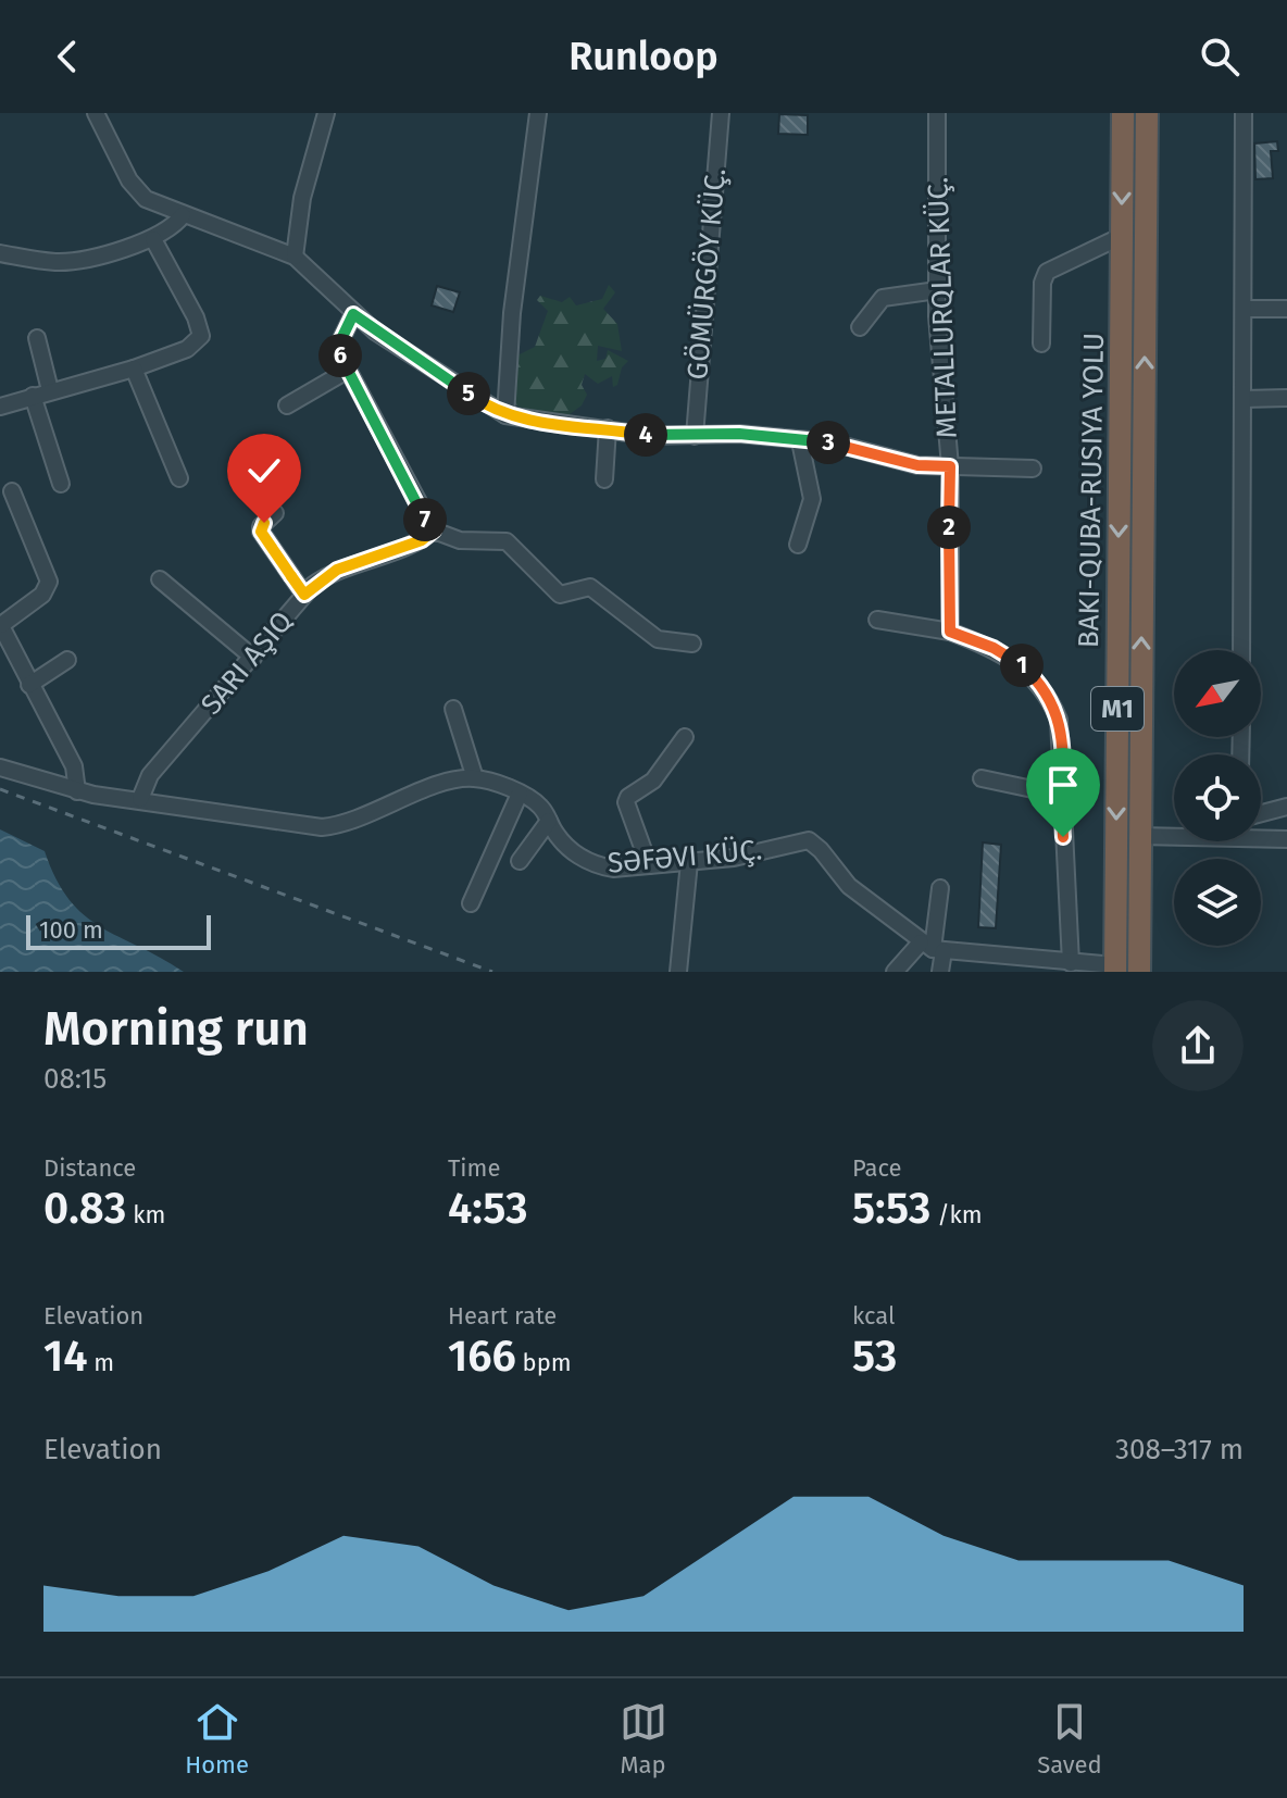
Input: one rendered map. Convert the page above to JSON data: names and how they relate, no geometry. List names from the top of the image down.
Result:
{
  "streets": {
    "highway": ["M1"],
    "street": ["GÖMÜRGÖY KÜÇ.", "METALLURQLAR KÜÇ.", "SƏFƏVI KÜÇ."]
  },
  "scale_bar": "100 m",
  "north": "bottom left",
  "page": {
    "header": "Runloop",
    "pins": [
      "6",
      "5",
      "4",
      "3",
      "7",
      "2",
      "1"
    ],
    "scale": "100 m",
    "heading": ["Morning run", "08:15"],
    "stats": [
      ["Distance", "0.83 km"],
      ["Time", "4:53"],
      ["Pace", "5:53 /km"],
      ["Elevation", "14 m"],
      ["Heart rate", "166 bpm"],
      ["kcal", "53"]
    ],
    "chart": ["Elevation", "308–317 m"],
    "tabs": ["Home", "Map", "Saved"]
  }
}
